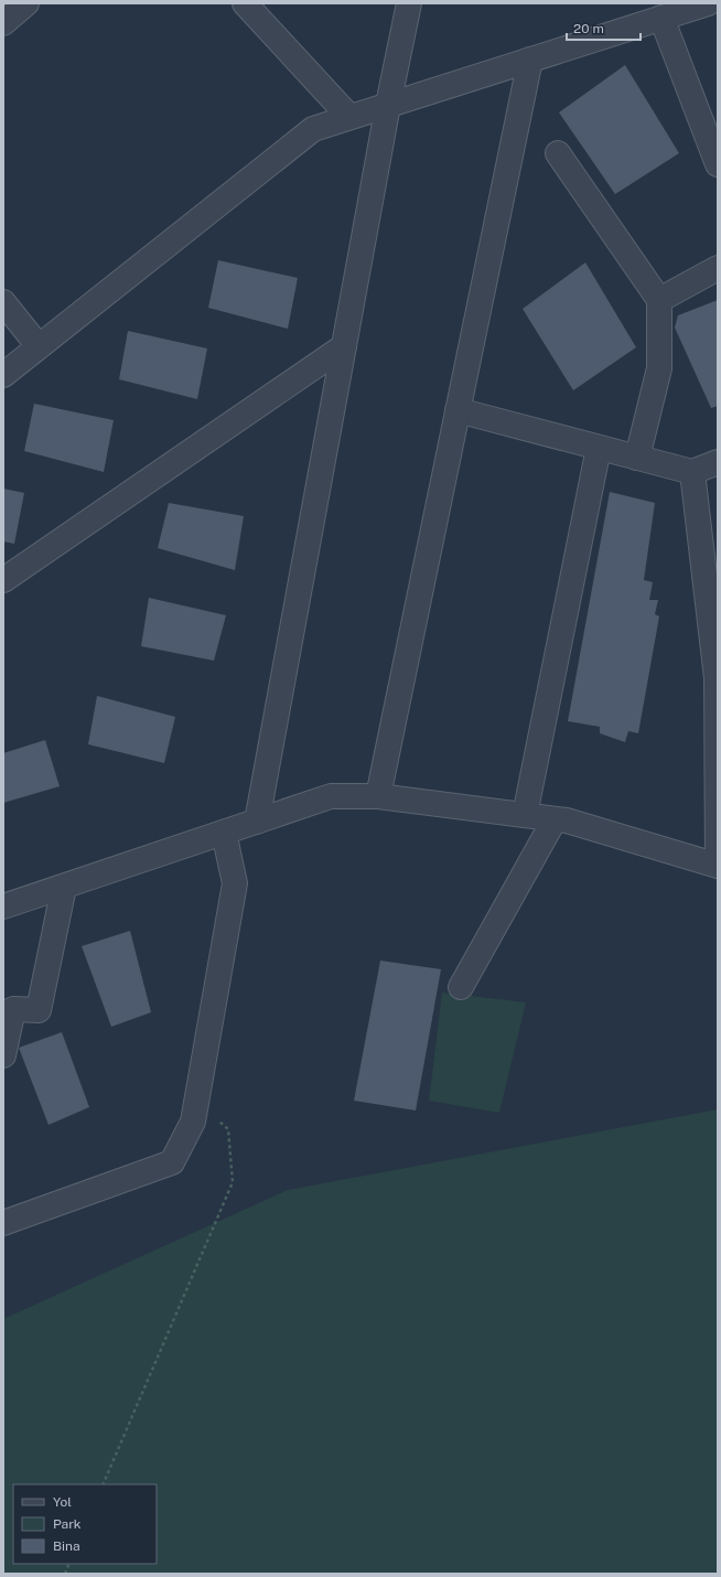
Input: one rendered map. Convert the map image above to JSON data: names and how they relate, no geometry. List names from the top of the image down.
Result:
{
  "legend": ["Yol", "Park", "Bina"],
  "scale_bar": "20 m"
}
